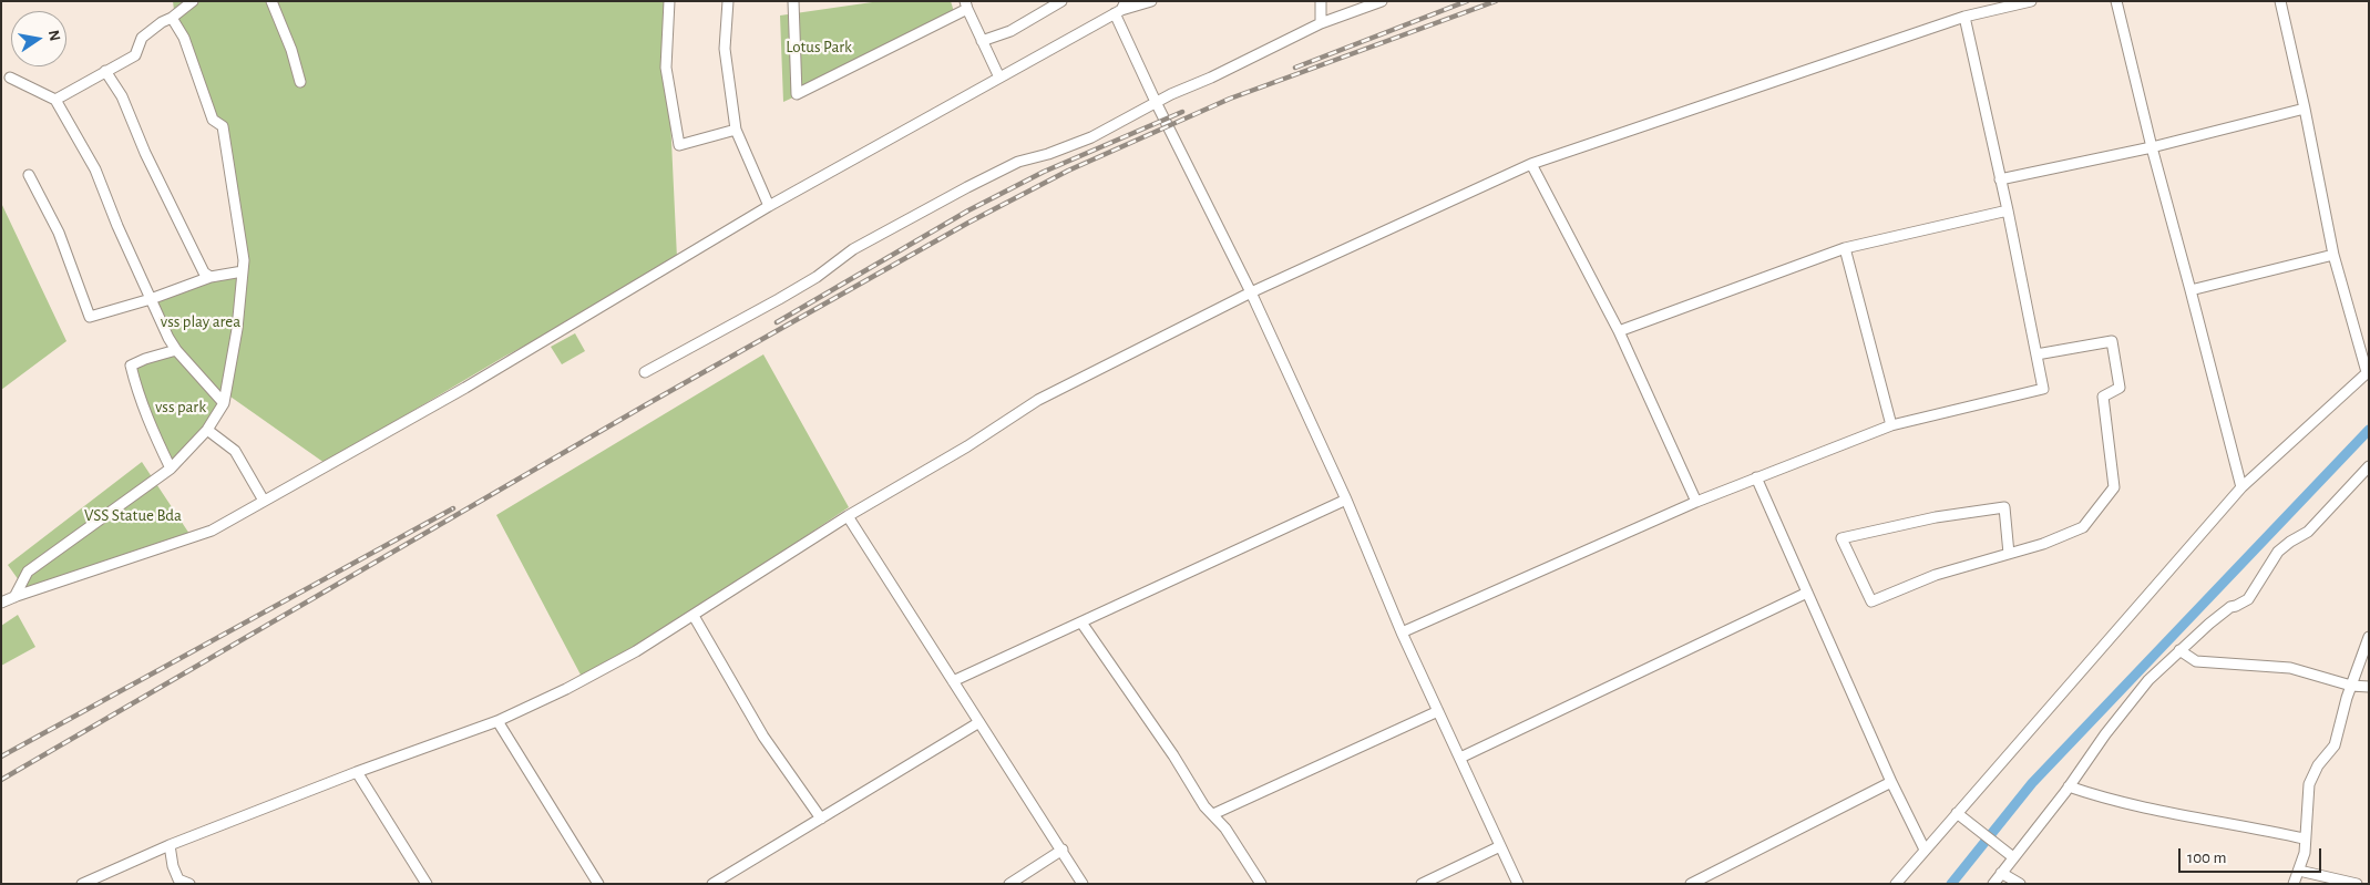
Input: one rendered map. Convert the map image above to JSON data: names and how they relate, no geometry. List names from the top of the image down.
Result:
{
  "parks": [
    "Lotus Park",
    "vss play area",
    "vss park",
    "VSS Statue Bda"
  ],
  "scale_bar": "100 m",
  "north": "right"
}
